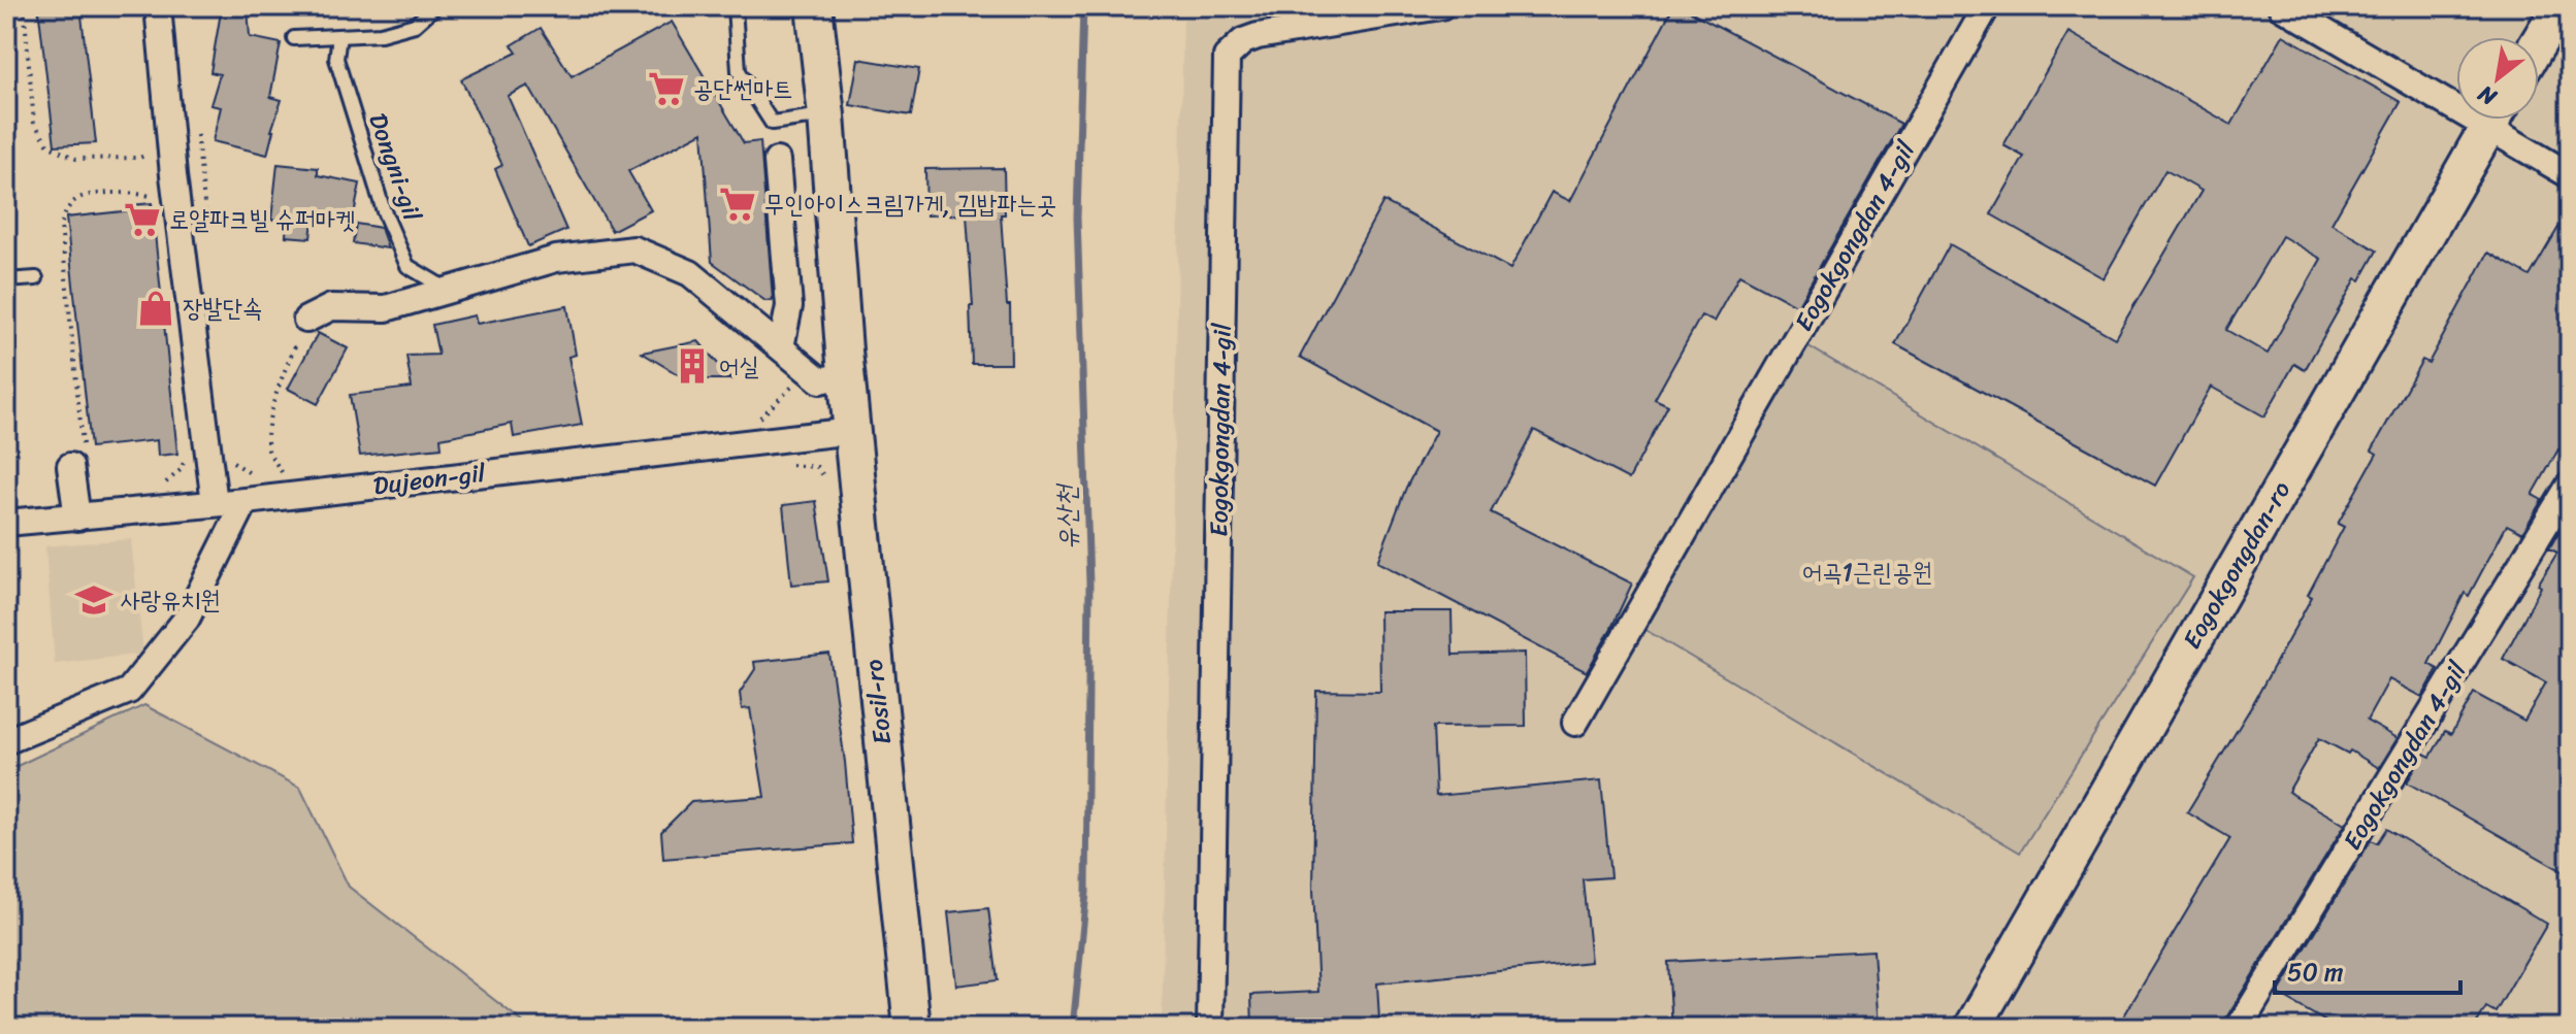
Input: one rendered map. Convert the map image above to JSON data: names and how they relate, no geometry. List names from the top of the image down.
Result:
{
  "streets": {
    "street": [
      "Eogokgongdan 4-gil",
      "Dujeon-gil",
      "Eogokgongdan-ro",
      "Eosil-ro"
    ],
    "lane": ["Dongni-gil"]
  },
  "crossings": [
    ["Dujeon-gil", "Eosil-ro"]
  ],
  "water": ["유산천"],
  "parks": ["어곡1근린공원"],
  "places": {
    "supermarket": ["공단썬마트", "무인아이스크림가게, 김밥파는곳", "로얄파크빌 슈퍼마켓"],
    "shop": ["장발단속"],
    "building": ["어실"],
    "school or university": ["사랑유치원"]
  },
  "scale_bar": "50 m",
  "north": "bottom left"
}
